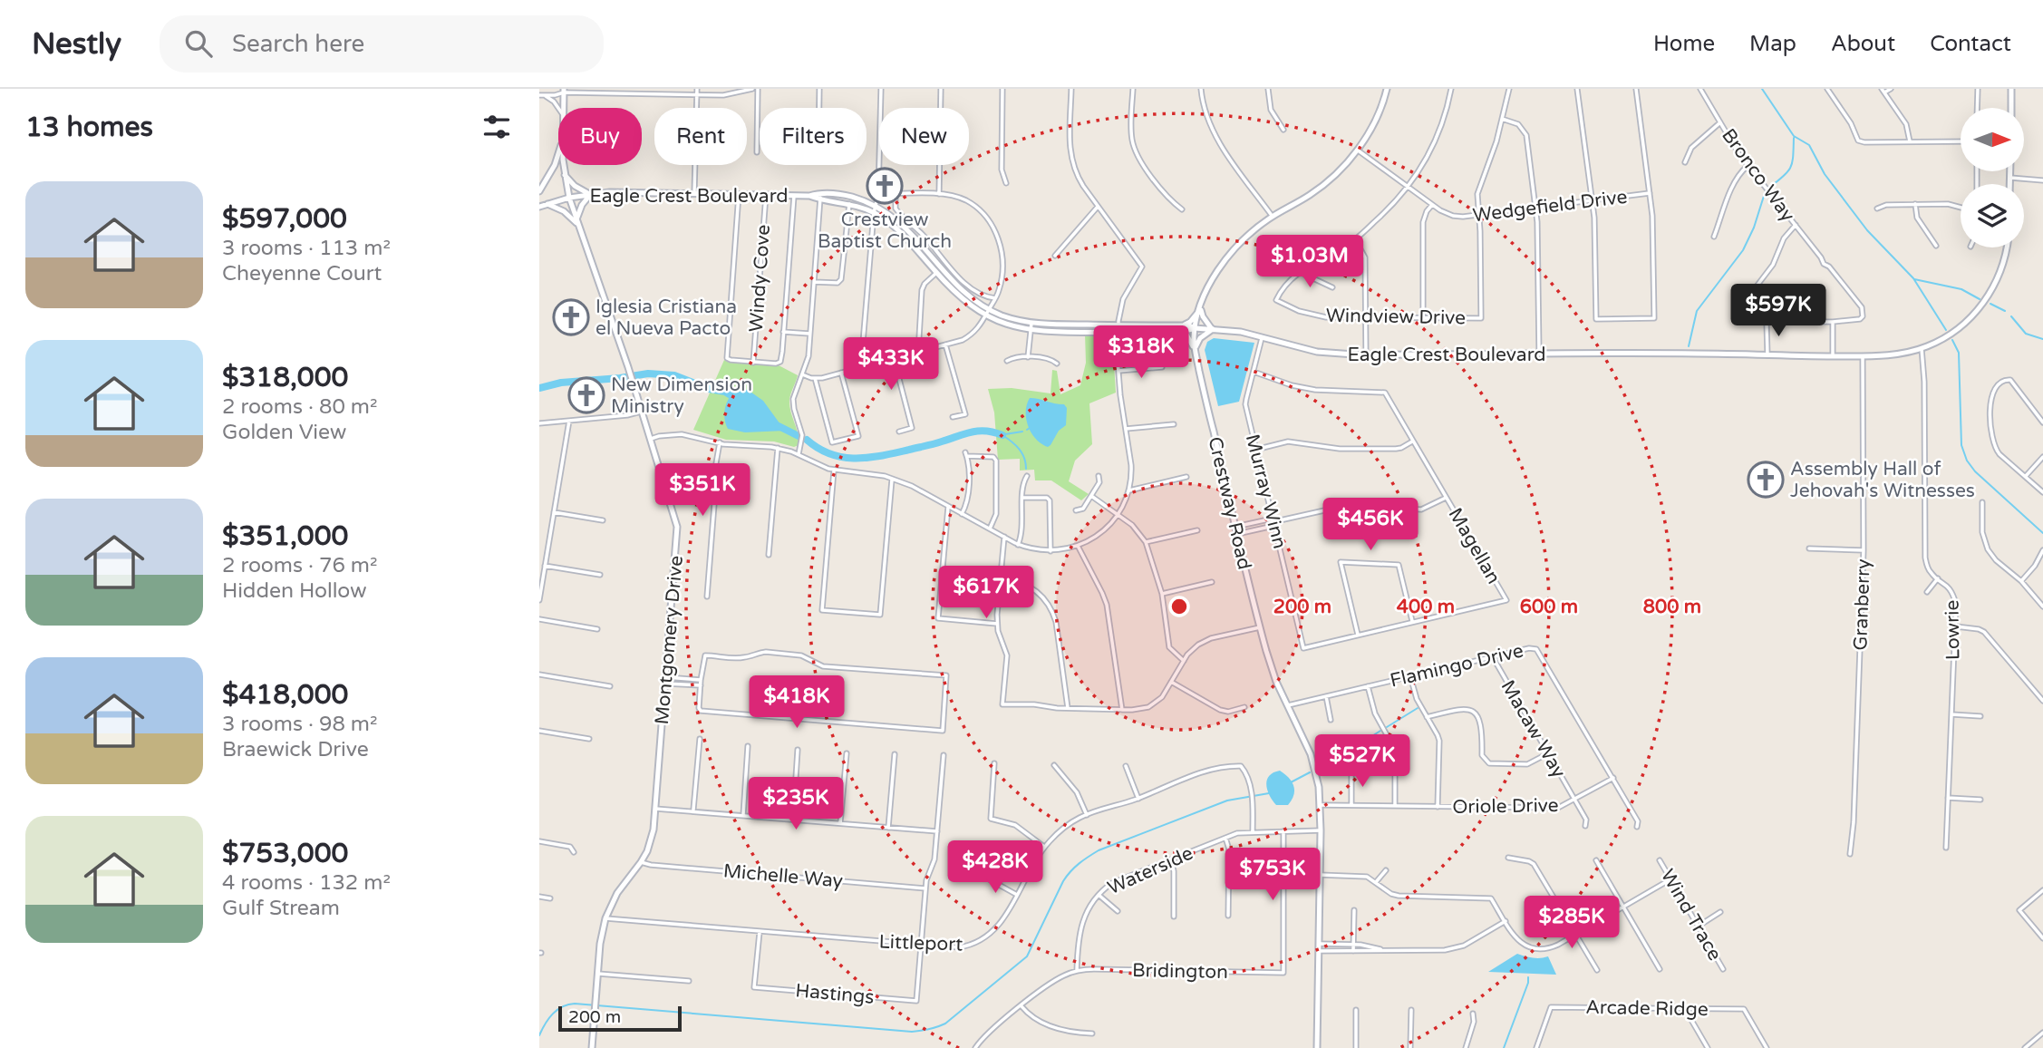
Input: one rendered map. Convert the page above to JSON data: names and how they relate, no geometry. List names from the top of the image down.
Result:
{
  "streets": {
    "main road": ["Eagle Crest Boulevard", "Crestway Road", "Montgomery Drive"],
    "street": [
      "Bronco Way",
      "Wedgefield Drive",
      "Windy Cove",
      "Windview Drive",
      "Murray Winn",
      "Magellan",
      "Granberry",
      "Lowrie",
      "Flamingo Drive",
      "Macaw Way",
      "Oriole Drive",
      "Waterside",
      "Michelle Way",
      "Wind Trace",
      "Littleport",
      "Bridington",
      "Hastings",
      "Arcade Ridge"
    ]
  },
  "crossings": [
    ["Eagle Crest Boulevard", "Windy Cove"],
    ["Eagle Crest Boulevard", "Murray Winn"],
    ["Eagle Crest Boulevard", "Crestway Road"],
    ["Eagle Crest Boulevard", "Granberry"],
    ["Eagle Crest Boulevard", "Lowrie"],
    ["Eagle Crest Boulevard", "Montgomery Drive"],
    ["Wedgefield Drive", "Windview Drive"],
    ["Wedgefield Drive", "Crestway Road"],
    ["Murray Winn", "Magellan"],
    ["Crestway Road", "Flamingo Drive"],
    ["Crestway Road", "Oriole Drive"],
    ["Crestway Road", "Waterside"],
    ["Montgomery Drive", "Michelle Way"],
    ["Montgomery Drive", "Littleport"],
    ["Flamingo Drive", "Macaw Way"],
    ["Flamingo Drive", "Oriole Drive"],
    ["Macaw Way", "Oriole Drive"],
    ["Waterside", "Littleport"],
    ["Waterside", "Bridington"],
    ["Littleport", "Hastings"]
  ],
  "places": {
    "church": [
      "Crestview Baptist Church",
      "Iglesia Cristiana el Nueva Pacto",
      "New Dimension Ministry",
      "Assembly Hall of Jehovah's Witnesses"
    ]
  },
  "scale_bar": "200 m",
  "north": "right",
  "page": {
    "header": "Nestly",
    "search": "Search here",
    "nav": [
      "Home",
      "Map",
      "About",
      "Contact"
    ],
    "heading": "13 homes",
    "chip": [
      "Buy",
      "Rent",
      "Filters",
      "New"
    ],
    "list": [
      {
        "name": "$597,000",
        "note": "3 rooms · 113 m² · Cheyenne Court"
      },
      {
        "name": "$318,000",
        "note": "2 rooms · 80 m² · Golden View"
      },
      {
        "name": "$351,000",
        "note": "2 rooms · 76 m² · Hidden Hollow"
      },
      {
        "name": "$418,000",
        "note": "3 rooms · 98 m² · Braewick Drive"
      },
      {
        "name": "$753,000",
        "note": "4 rooms · 132 m² · Gulf Stream"
      }
    ],
    "price": [
      "$1.03M",
      "$597K",
      "$318K",
      "$433K",
      "$351K",
      "$456K",
      "$617K",
      "$418K",
      "$527K",
      "$235K",
      "$428K",
      "$753K",
      "$285K"
    ],
    "scale": "200 m"
  },
  "rings": [
    "200 m",
    "400 m",
    "600 m",
    "800 m"
  ]
}
